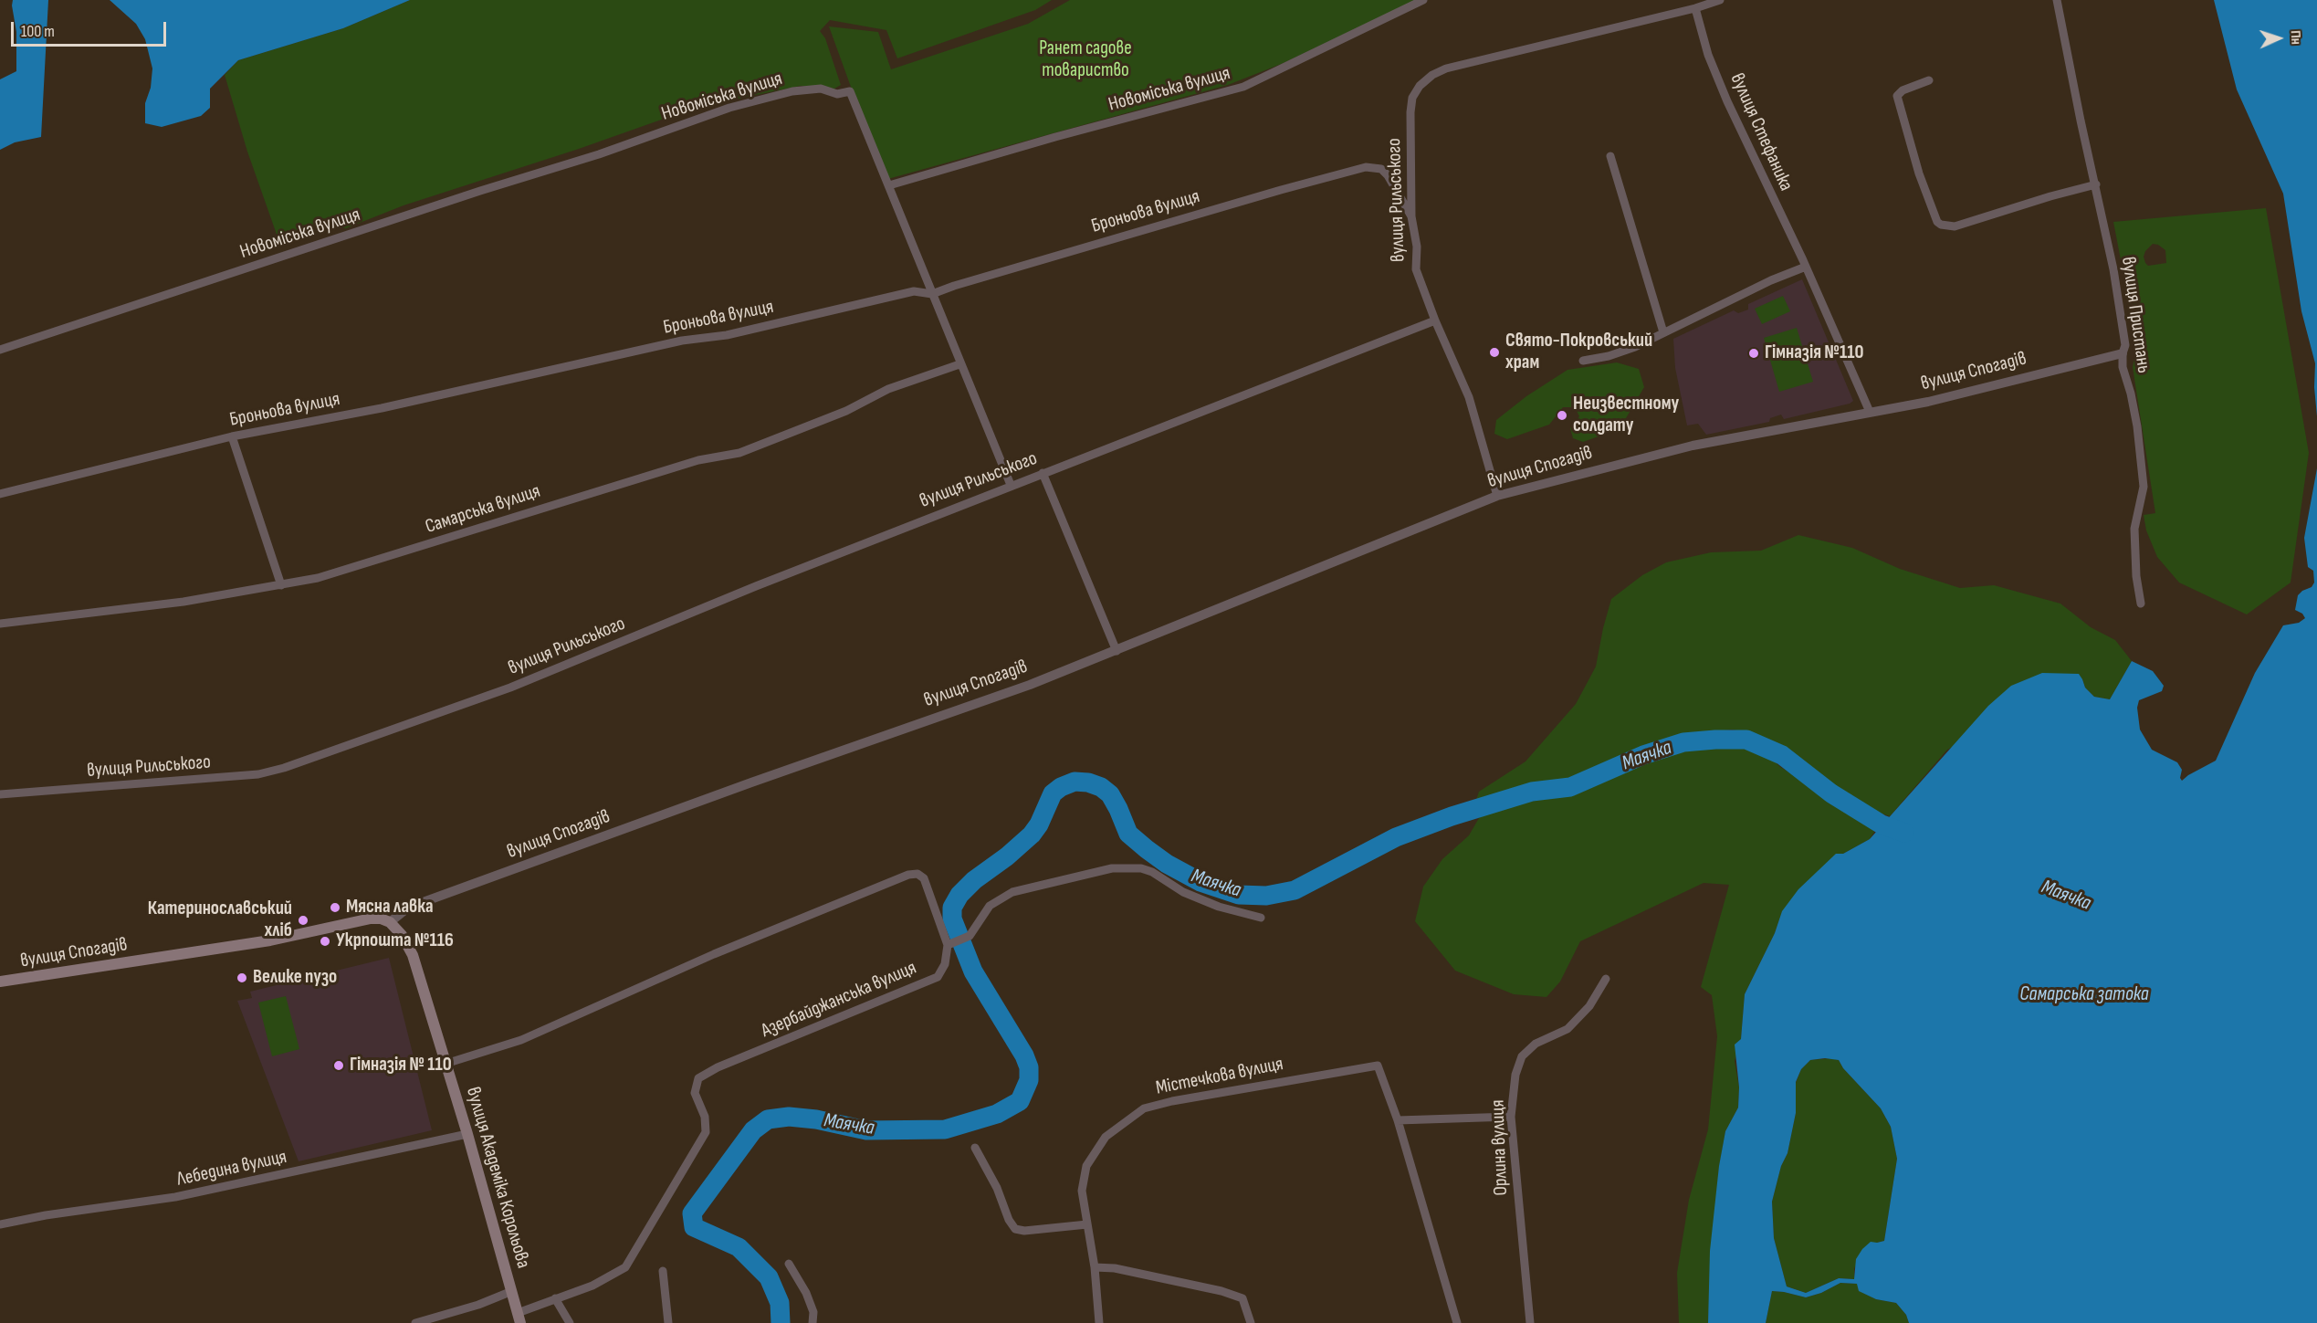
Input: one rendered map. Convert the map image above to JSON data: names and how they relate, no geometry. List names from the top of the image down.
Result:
{
  "streets": {
    "main road": ["вулиця Спогадів", "вулиця Академіка Корольова"],
    "street": [
      "Новоміська вулиця",
      "вулиця Стефаника",
      "вулиця Рильського",
      "Броньова вулиця",
      "вулиця Пристань",
      "Самарська вулиця",
      "Азербайджанська вулиця",
      "Містечкова вулиця",
      "Орлина вулиця",
      "Лебедина вулиця"
    ]
  },
  "crossings": [
    ["вулиця Стефаника", "вулиця Рильського"],
    ["вулиця Стефаника", "вулиця Спогадів"],
    ["вулиця Рильського", "Броньова вулиця"],
    ["вулиця Пристань", "вулиця Спогадів"],
    ["вулиця Спогадів", "вулиця Академіка Корольова"],
    ["Азербайджанська вулиця", "вулиця Академіка Корольова"],
    ["Лебедина вулиця", "вулиця Академіка Корольова"]
  ],
  "water": ["Маячка", "Самарська затока"],
  "parks": ["Ранет садове товариство"],
  "places": [
    "Свято-Покровський храм",
    "Гімназія №110",
    "Неизвестному солдату",
    "Мясна лавка",
    "Катеринославський хліб",
    "Укрпошта №116",
    "Велике пузо",
    "Гімназія № 110"
  ],
  "scale_bar": "100 m",
  "north": "right"
}
